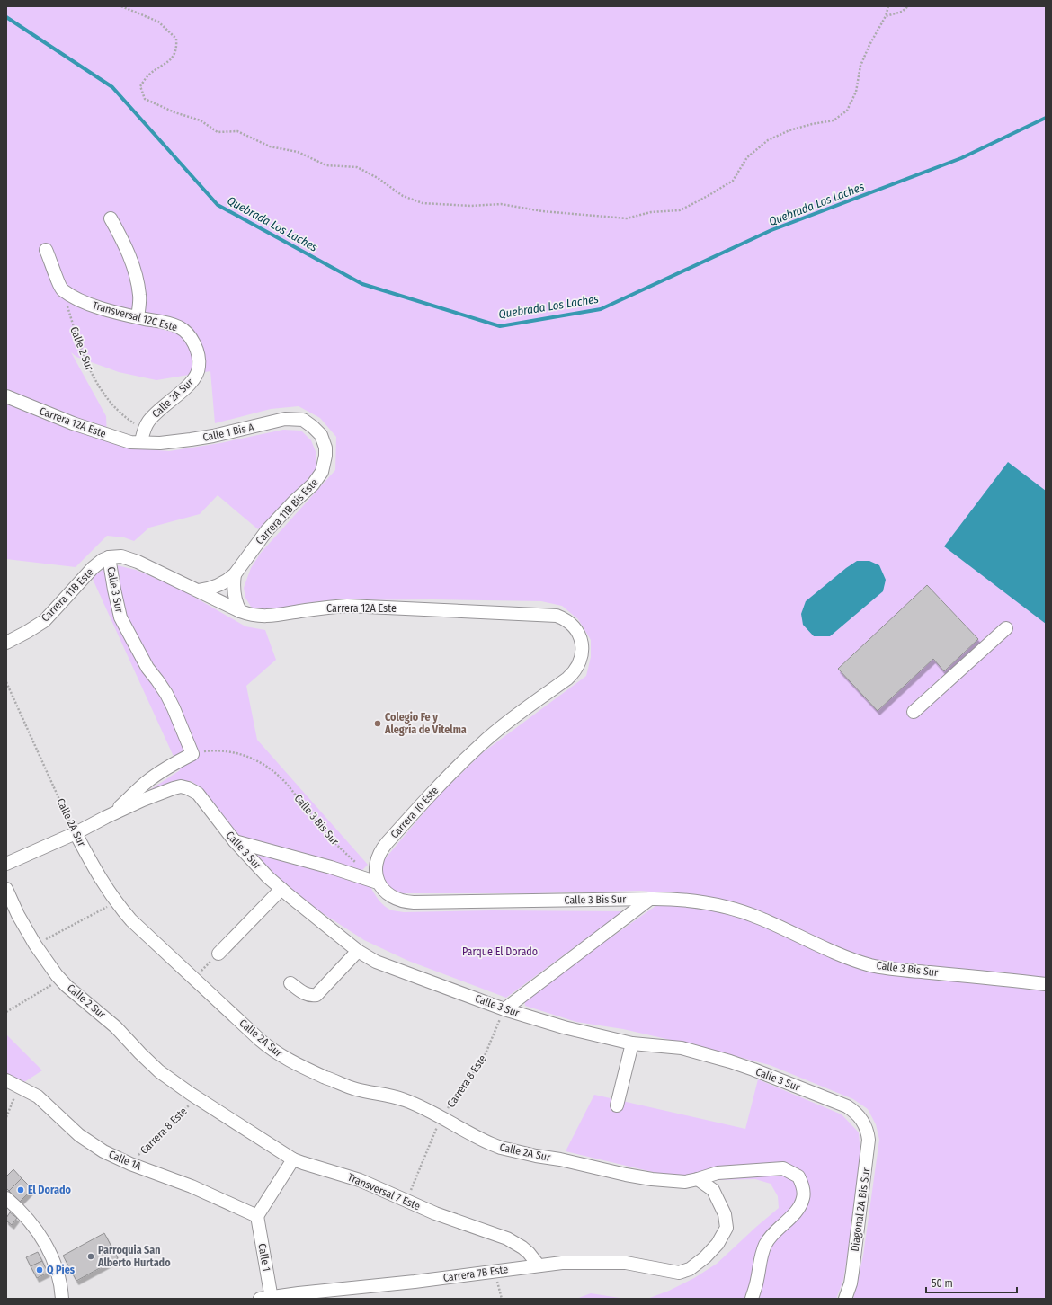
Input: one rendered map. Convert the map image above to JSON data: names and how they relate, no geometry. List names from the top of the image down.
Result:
{
  "streets": {
    "street": [
      "Transversal 12C Este",
      "Calle 2 Sur",
      "Calle 2A Sur",
      "Carrera 12A Este",
      "Calle 1 Bis A",
      "Carrera 11B Bis Este",
      "Calle 3 Sur",
      "Carrera 11B Este",
      "Carrera 10 Este",
      "Calle 3 Bis Sur",
      "Calle 1A",
      "Transversal 7 Este",
      "Diagonal 2A Bis Sur",
      "Calle 1",
      "Carrera 7B Este"
    ],
    "path": ["Carrera 8 Este"]
  },
  "crossings": [
    ["Transversal 12C Este", "Calle 2 Sur"],
    ["Transversal 12C Este", "Calle 2A Sur"],
    ["Calle 2 Sur", "Calle 2A Sur"],
    ["Calle 2 Sur", "Carrera 12A Este"],
    ["Calle 2 Sur", "Calle 1 Bis A"],
    ["Calle 2 Sur", "Carrera 8 Este"],
    ["Calle 2 Sur", "Transversal 7 Este"],
    ["Calle 2A Sur", "Carrera 12A Este"],
    ["Calle 2A Sur", "Calle 1 Bis A"],
    ["Calle 2A Sur", "Carrera 8 Este"],
    ["Calle 2A Sur", "Carrera 7B Este"],
    ["Carrera 12A Este", "Calle 1 Bis A"],
    ["Carrera 12A Este", "Carrera 11B Bis Este"],
    ["Carrera 12A Este", "Calle 3 Sur"],
    ["Carrera 12A Este", "Carrera 11B Este"],
    ["Carrera 12A Este", "Carrera 10 Este"],
    ["Calle 1 Bis A", "Carrera 11B Bis Este"],
    ["Calle 3 Sur", "Carrera 11B Este"],
    ["Calle 3 Sur", "Calle 3 Bis Sur"],
    ["Calle 3 Sur", "Carrera 8 Este"],
    ["Calle 3 Sur", "Diagonal 2A Bis Sur"],
    ["Carrera 10 Este", "Calle 3 Bis Sur"],
    ["Carrera 8 Este", "Calle 1A"],
    ["Carrera 8 Este", "Transversal 7 Este"],
    ["Calle 1A", "Calle 1"],
    ["Transversal 7 Este", "Carrera 7B Este"],
    ["Calle 1", "Carrera 7B Este"]
  ],
  "water": ["Quebrada Los Laches"],
  "parks": ["Parque El Dorado"],
  "places": [
    "Colegio Fe y Alegría de Vitelma",
    "El Dorado",
    "Parroquia San Alberto Hurtado",
    "Q Pies"
  ],
  "scale_bar": "50 m"
}
